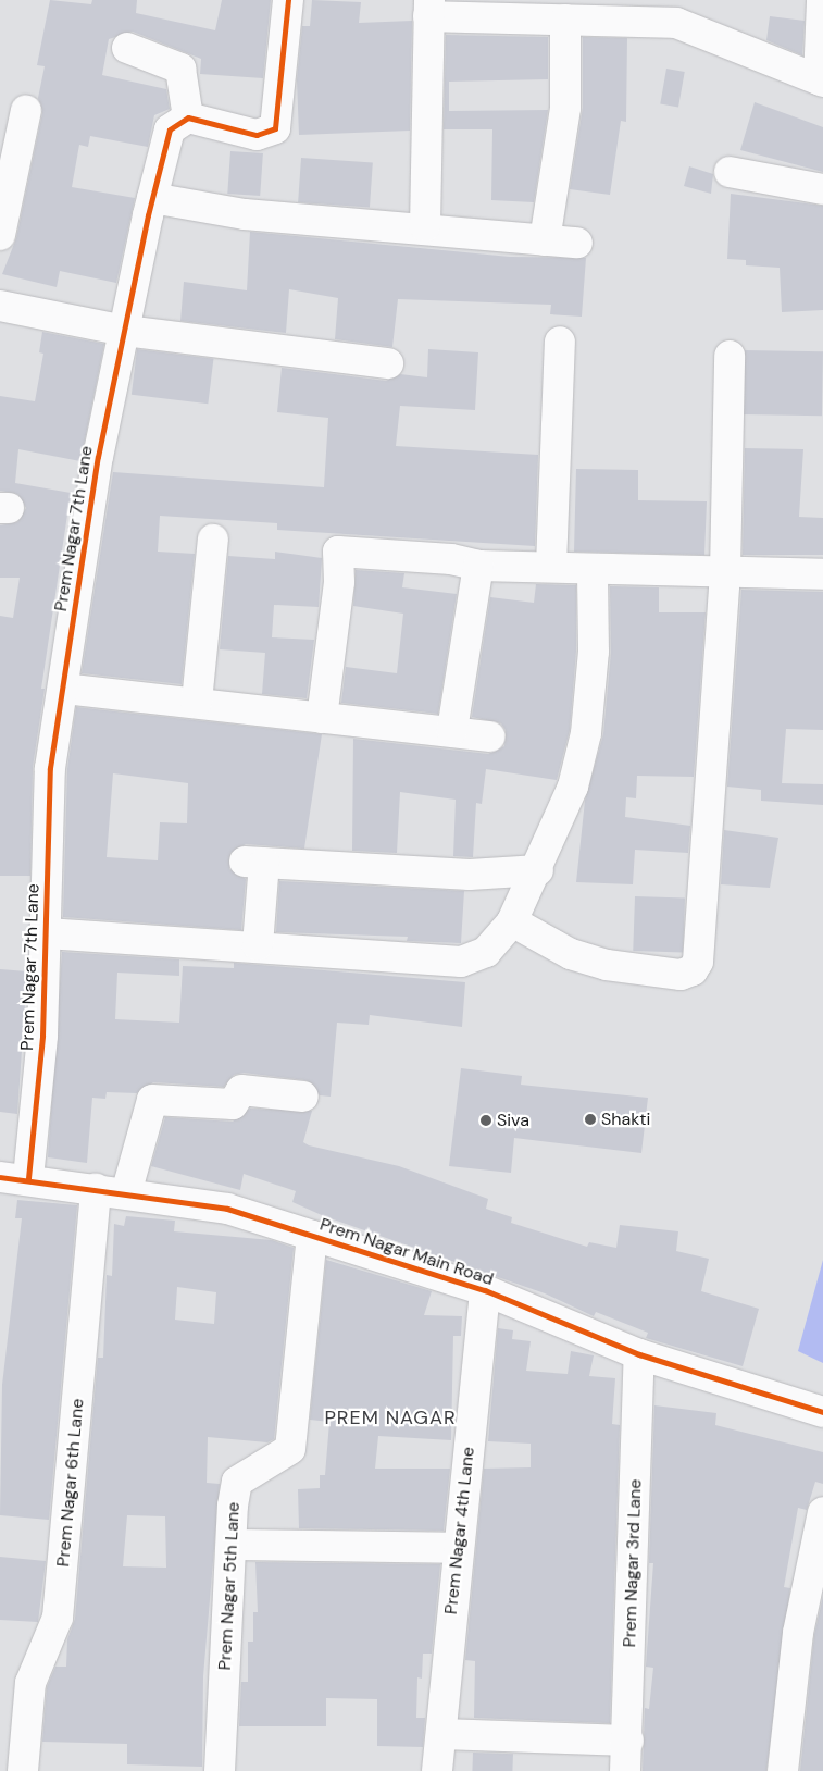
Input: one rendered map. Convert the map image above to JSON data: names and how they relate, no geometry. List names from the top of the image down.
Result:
{
  "streets": {
    "street": [
      "Prem Nagar 7th Lane",
      "Prem Nagar Main Road",
      "Prem Nagar 6th Lane",
      "Prem Nagar 4th Lane",
      "Prem Nagar 3rd Lane",
      "Prem Nagar 5th Lane"
    ]
  },
  "crossings": [
    ["Prem Nagar 7th Lane", "Prem Nagar Main Road"],
    ["Prem Nagar Main Road", "Prem Nagar 6th Lane"],
    ["Prem Nagar Main Road", "Prem Nagar 4th Lane"],
    ["Prem Nagar Main Road", "Prem Nagar 3rd Lane"],
    ["Prem Nagar Main Road", "Prem Nagar 5th Lane"]
  ],
  "districts": ["PREM NAGAR"],
  "places": ["Shakti", "Siva"]
}
